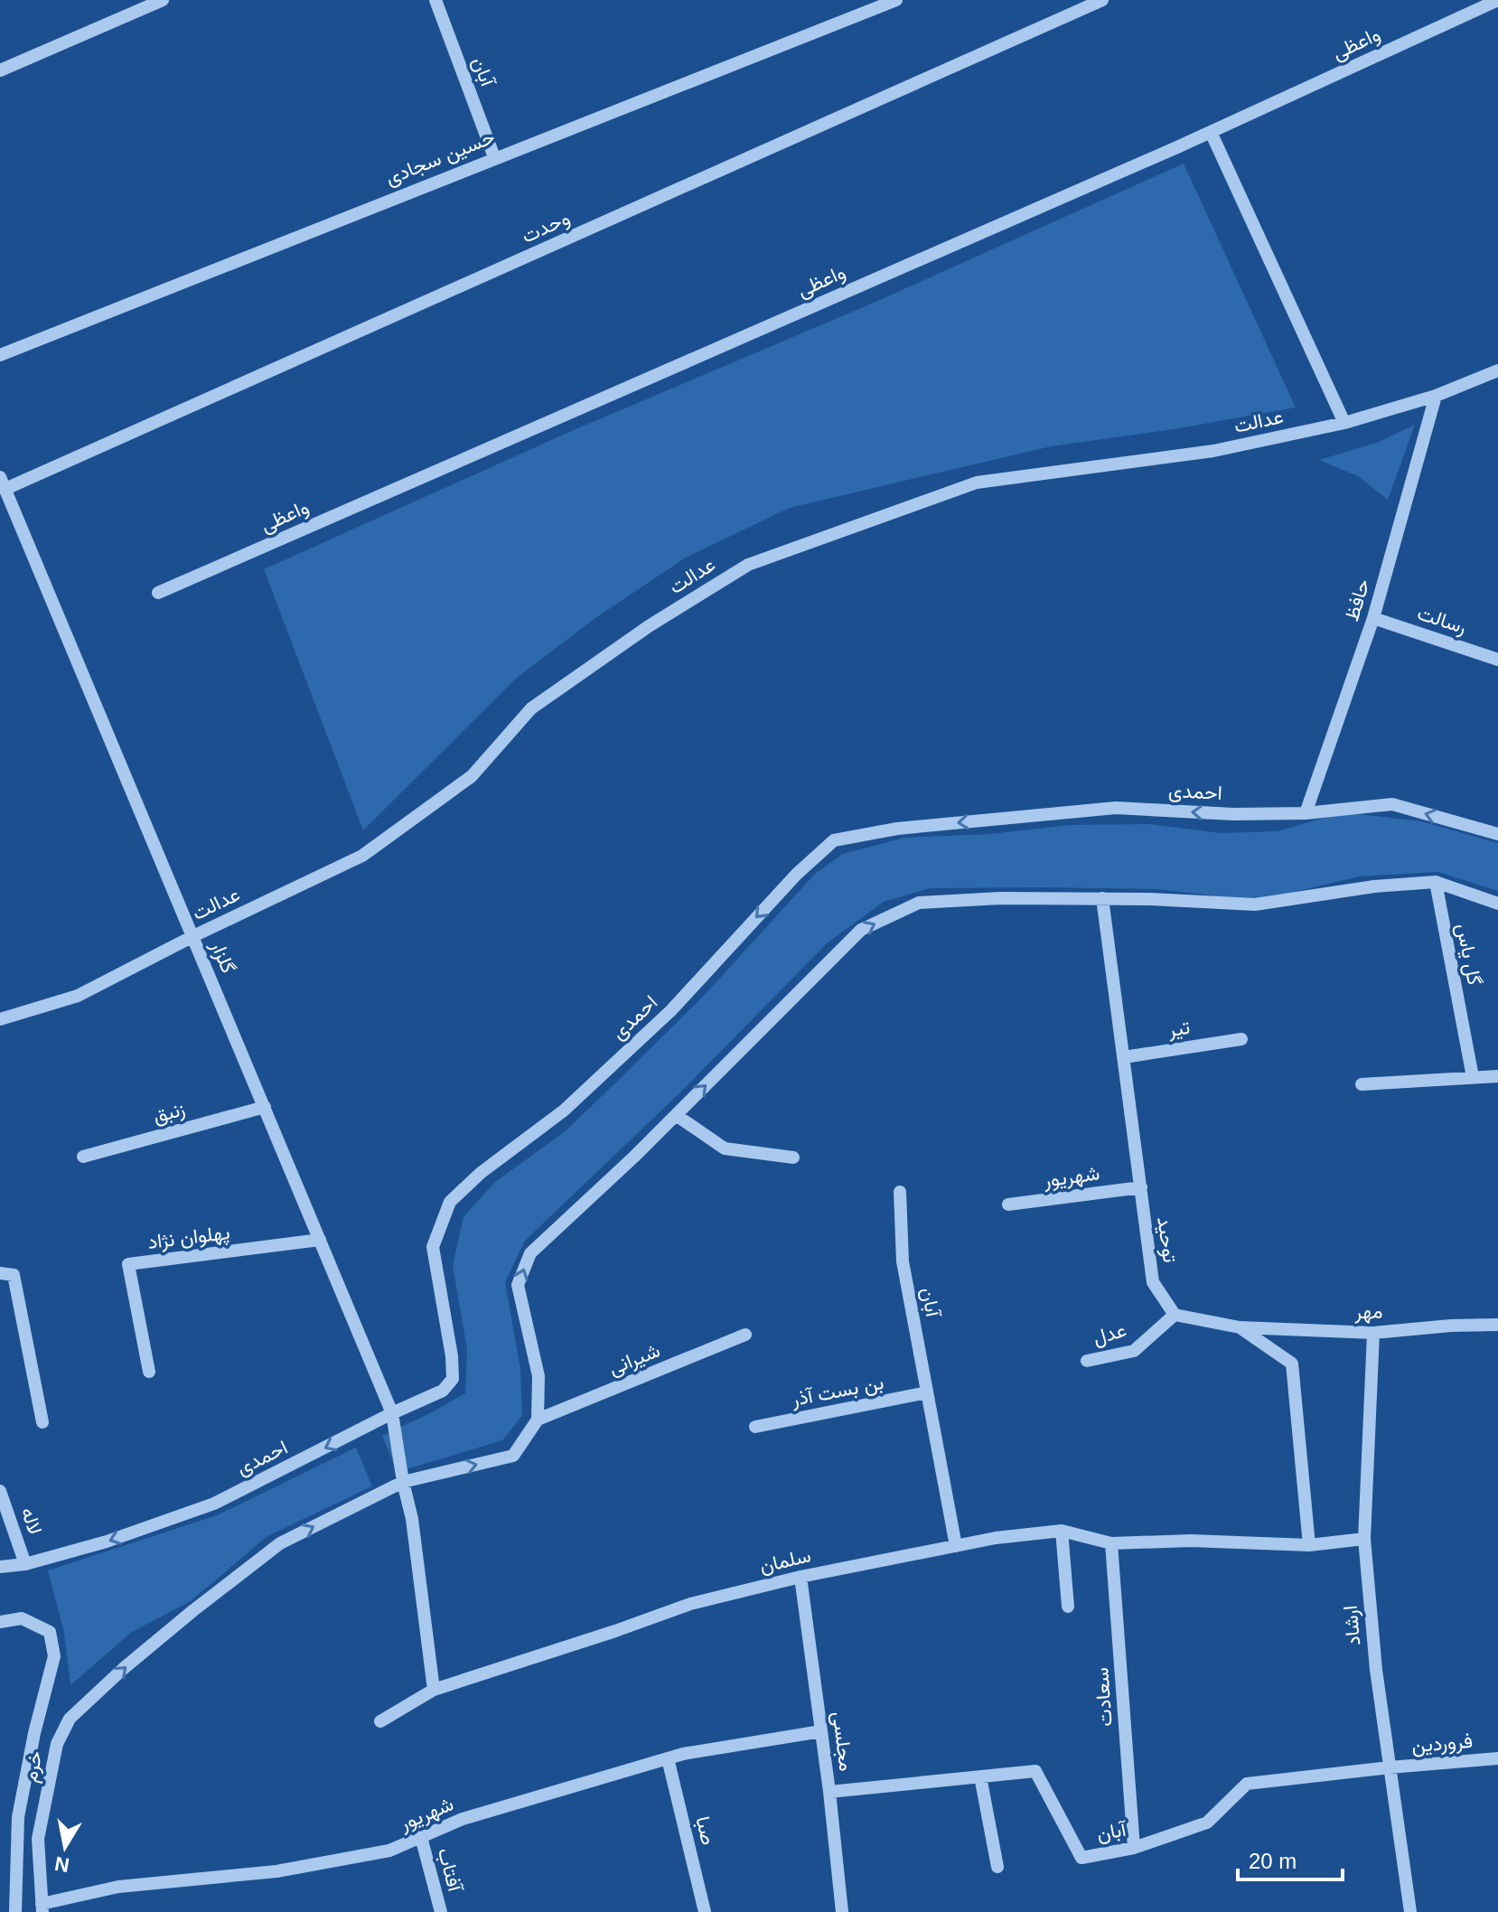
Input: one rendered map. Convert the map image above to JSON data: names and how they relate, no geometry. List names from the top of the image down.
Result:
{
  "streets": {
    "street": [
      "واعظی",
      "آبان",
      "حسین سجادی",
      "وحدت",
      "عدالت",
      "حافظ",
      "رسالت",
      "احمدی",
      "گل یاس",
      "گلزار",
      "تیر",
      "زنبق",
      "شهریور",
      "پهلوان نژاد",
      "توحید",
      "مهر",
      "عدل",
      "شیرانی",
      "بن بست آذر",
      "لاله",
      "سلمان",
      "ارشاد",
      "سعادت",
      "مجلسی",
      "فروردین",
      "خرم",
      "صبا",
      "آفتاب"
    ]
  },
  "crossings": [
    ["آبان", "حسین سجادی"],
    ["آبان", "بن بست آذر"],
    ["آبان", "سلمان"],
    ["آبان", "ارشاد"],
    ["آبان", "سعادت"],
    ["آبان", "مجلسی"],
    ["آبان", "فروردین"],
    ["وحدت", "گلزار"],
    ["عدالت", "حافظ"],
    ["عدالت", "گلزار"],
    ["حافظ", "رسالت"],
    ["حافظ", "احمدی"],
    ["احمدی", "گلزار"],
    ["احمدی", "لاله"],
    ["گلزار", "زنبق"],
    ["گلزار", "پهلوان نژاد"],
    ["گلزار", "خرم"],
    ["تیر", "توحید"],
    ["شهریور", "توحید"],
    ["شهریور", "مجلسی"],
    ["شهریور", "خرم"],
    ["شهریور", "صبا"],
    ["شهریور", "آفتاب"],
    ["توحید", "عدل"],
    ["مهر", "ارشاد"],
    ["سلمان", "ارشاد"],
    ["سلمان", "سعادت"],
    ["سلمان", "مجلسی"],
    ["ارشاد", "فروردین"]
  ],
  "one_way": ["خرم"],
  "scale_bar": "20 m",
  "north": "bottom"
}
